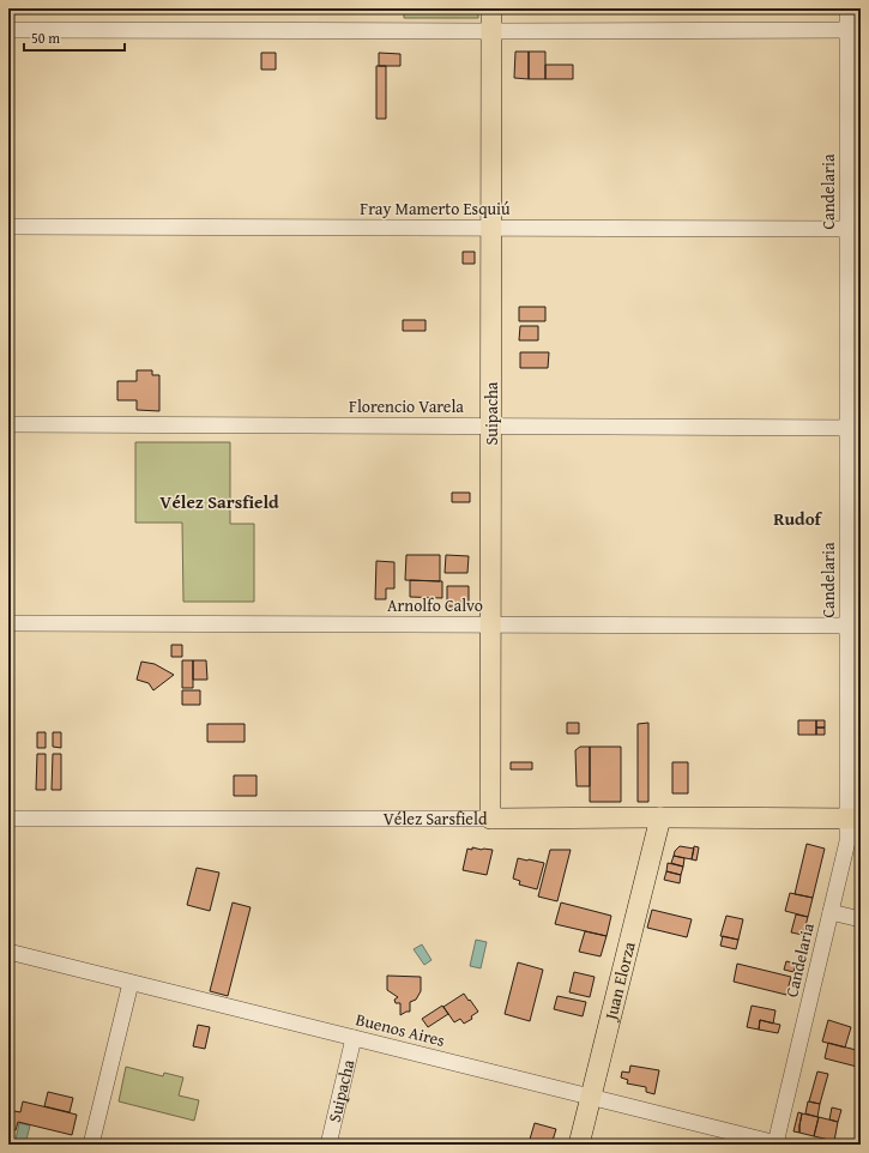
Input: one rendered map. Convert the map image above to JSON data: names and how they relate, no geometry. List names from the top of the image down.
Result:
{
  "streets": {
    "main road": ["Suipacha", "Vélez Sarsfield", "Juan Elorza"],
    "street": [
      "Candelaria",
      "Fray Mamerto Esquiú",
      "Florencio Varela",
      "Arnolfo Calvo",
      "Buenos Aires"
    ]
  },
  "crossings": [
    ["Candelaria", "Fray Mamerto Esquiú"],
    ["Candelaria", "Florencio Varela"],
    ["Candelaria", "Arnolfo Calvo"],
    ["Candelaria", "Vélez Sarsfield"],
    ["Candelaria", "Buenos Aires"],
    ["Fray Mamerto Esquiú", "Suipacha"],
    ["Florencio Varela", "Suipacha"],
    ["Suipacha", "Arnolfo Calvo"],
    ["Suipacha", "Vélez Sarsfield"],
    ["Suipacha", "Buenos Aires"],
    ["Vélez Sarsfield", "Juan Elorza"],
    ["Juan Elorza", "Buenos Aires"]
  ],
  "districts": ["Vélez Sarsfield", "Rudof"],
  "scale_bar": "50 m"
}
